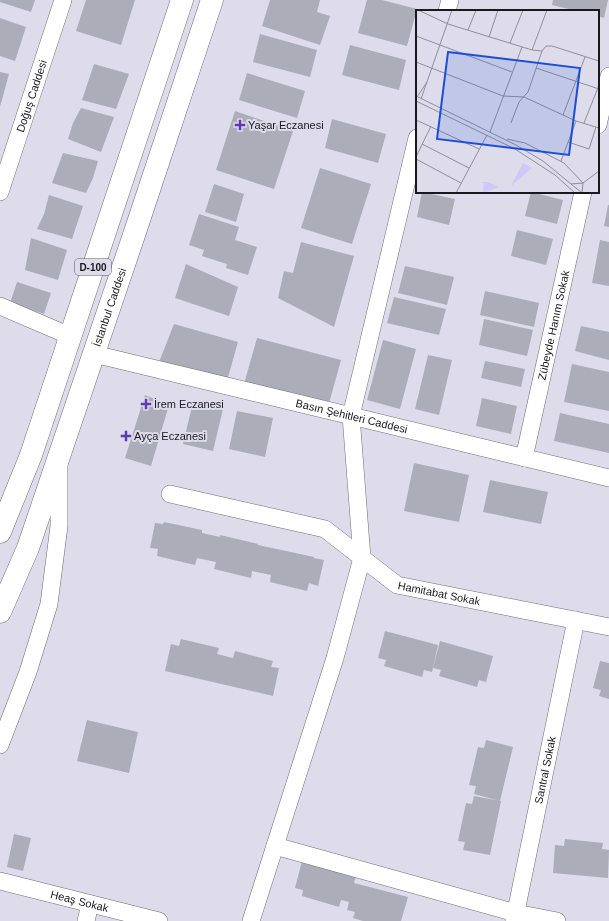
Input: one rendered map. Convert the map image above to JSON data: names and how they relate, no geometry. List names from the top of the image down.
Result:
{
  "streets": {
    "highway": ["D-100", "İstanbul Caddesi"],
    "street": [
      "Doğuş Caddesi",
      "Zübeyde Hanım Sokak",
      "Basın Şehitleri Caddesi",
      "Hamitabat Sokak",
      "Santral Sokak",
      "Heaş Sokak"
    ]
  },
  "crossings": [
    ["İstanbul Caddesi", "Basın Şehitleri Caddesi"],
    ["Zübeyde Hanım Sokak", "Basın Şehitleri Caddesi"],
    ["Hamitabat Sokak", "Santral Sokak"]
  ],
  "places": {
    "health": ["Yaşar Eczanesi", "İrem Eczanesi", "Ayça Eczanesi"]
  }
}
